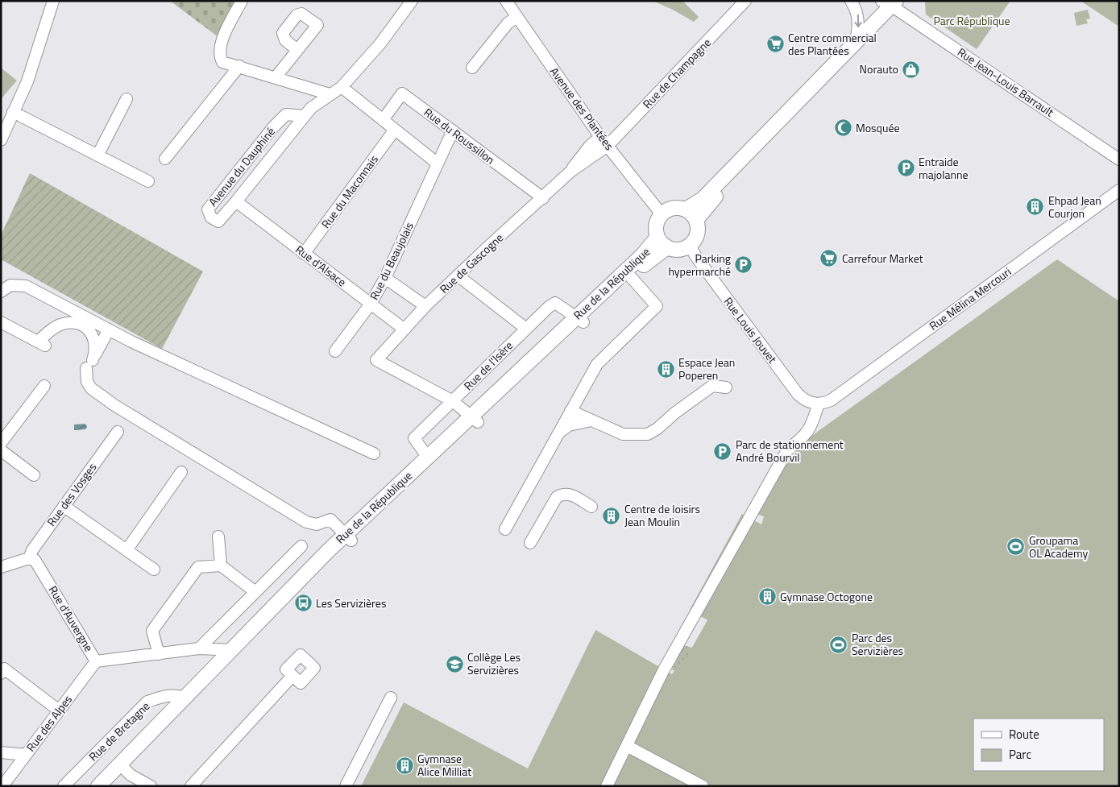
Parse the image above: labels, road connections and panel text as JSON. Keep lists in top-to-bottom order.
{
  "streets": {
    "main road": ["Rue de la République"],
    "street": [
      "Rue de Champagne",
      "Rue Jean-Louis Barrault",
      "Avenue des Plantées",
      "Rue du Roussillon",
      "Avenue du Dauphiné",
      "Rue du Maconnais",
      "Rue du Beaujolais",
      "Rue de Gascogne",
      "Rue d'Alsace",
      "Rue Mélina Mercouri",
      "Rue Louis Jouvet",
      "Rue de l'Isère",
      "Rue des Vosges",
      "Rue d'Auvergne",
      "Rue des Alpes",
      "Rue de Bretagne"
    ]
  },
  "crossings": [
    ["Rue de Champagne", "Avenue des Plantées"],
    ["Rue de Champagne", "Rue de Gascogne"],
    ["Avenue des Plantées", "Rue de Gascogne"],
    ["Avenue des Plantées", "Rue de la République"],
    ["Avenue des Plantées", "Rue Louis Jouvet"],
    ["Rue du Roussillon", "Rue du Beaujolais"],
    ["Rue du Roussillon", "Rue de Gascogne"],
    ["Avenue du Dauphiné", "Rue d'Alsace"],
    ["Rue du Maconnais", "Rue d'Alsace"],
    ["Rue du Beaujolais", "Rue d'Alsace"],
    ["Rue de Gascogne", "Rue d'Alsace"],
    ["Rue de Gascogne", "Rue de l'Isère"],
    ["Rue de la République", "Rue Louis Jouvet"],
    ["Rue de la République", "Rue de l'Isère"],
    ["Rue de la République", "Rue d'Auvergne"],
    ["Rue de la République", "Rue de Bretagne"],
    ["Rue Mélina Mercouri", "Rue Louis Jouvet"],
    ["Rue des Vosges", "Rue d'Auvergne"],
    ["Rue d'Auvergne", "Rue des Alpes"]
  ],
  "parks": ["Parc République"],
  "places": {
    "supermarket": ["Centre commercial des Plantées", "Carrefour Market"],
    "shop": ["Norauto"],
    "mosque": ["Mosquée"],
    "parking": ["Entraide majolanne", "Parking hypermarché", "Parc de stationnement André Bourvil"],
    "building": [
      "Ehpad Jean Courjon",
      "Espace Jean Poperen",
      "Centre de loisirs Jean Moulin",
      "Gymnase Octogone",
      "Gymnase Alice Milliat"
    ],
    "sports": ["Groupama OL Academy", "Parc des Servizières"],
    "bus stop": ["Les Servizières"],
    "school or university": ["Collège Les Servizières"]
  },
  "legend": ["Route", "Parc"]
}
